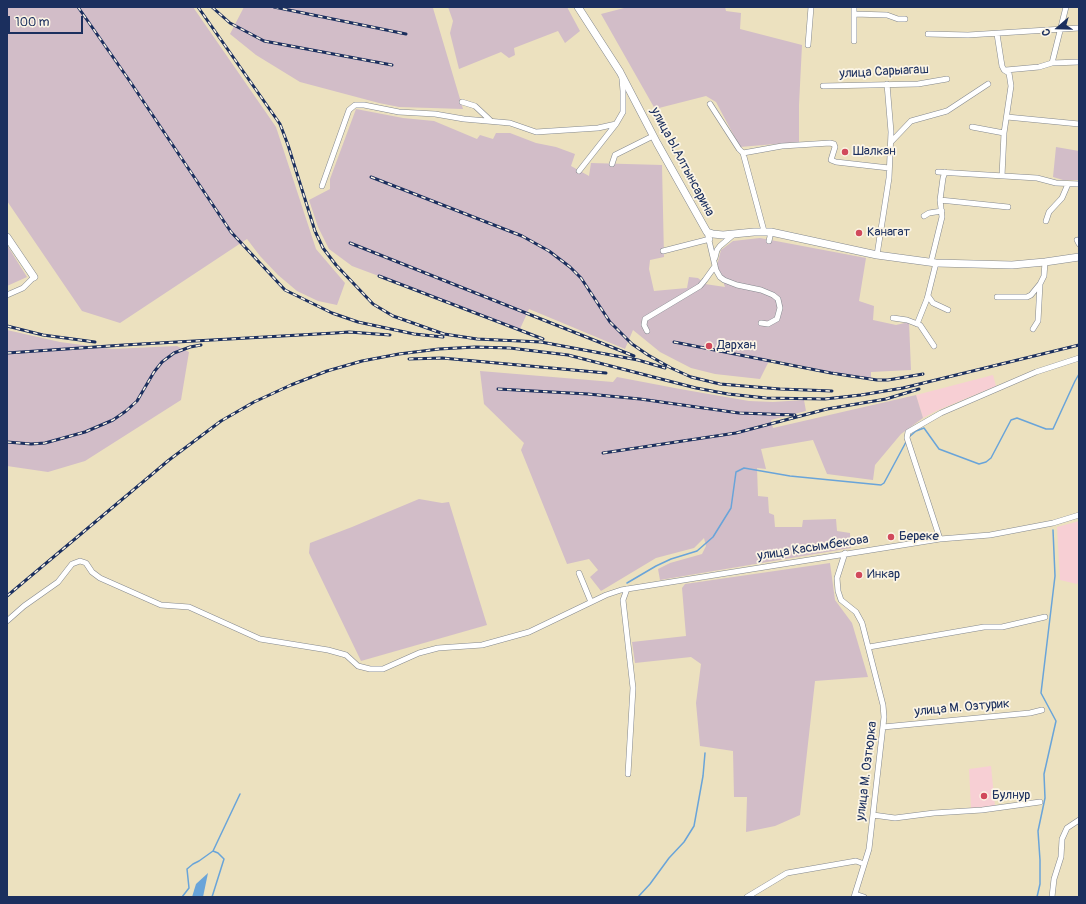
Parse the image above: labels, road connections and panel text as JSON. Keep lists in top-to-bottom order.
{
  "streets": {
    "street": [
      "улица Сарыагаш",
      "улица Ы.Алтынсарина",
      "улица Касымбекова",
      "улица М. Озтурик",
      "улица М. Озтюрка"
    ]
  },
  "crossings": [
    ["улица Касымбекова", "улица М. Озтюрка"],
    ["улица М. Озтурик", "улица М. Озтюрка"]
  ],
  "places": [
    "Шалкан",
    "Канагат",
    "Дархан",
    "Береке",
    "Инкар",
    "Булнур"
  ],
  "scale_bar": "100 m",
  "north": "left"
}
